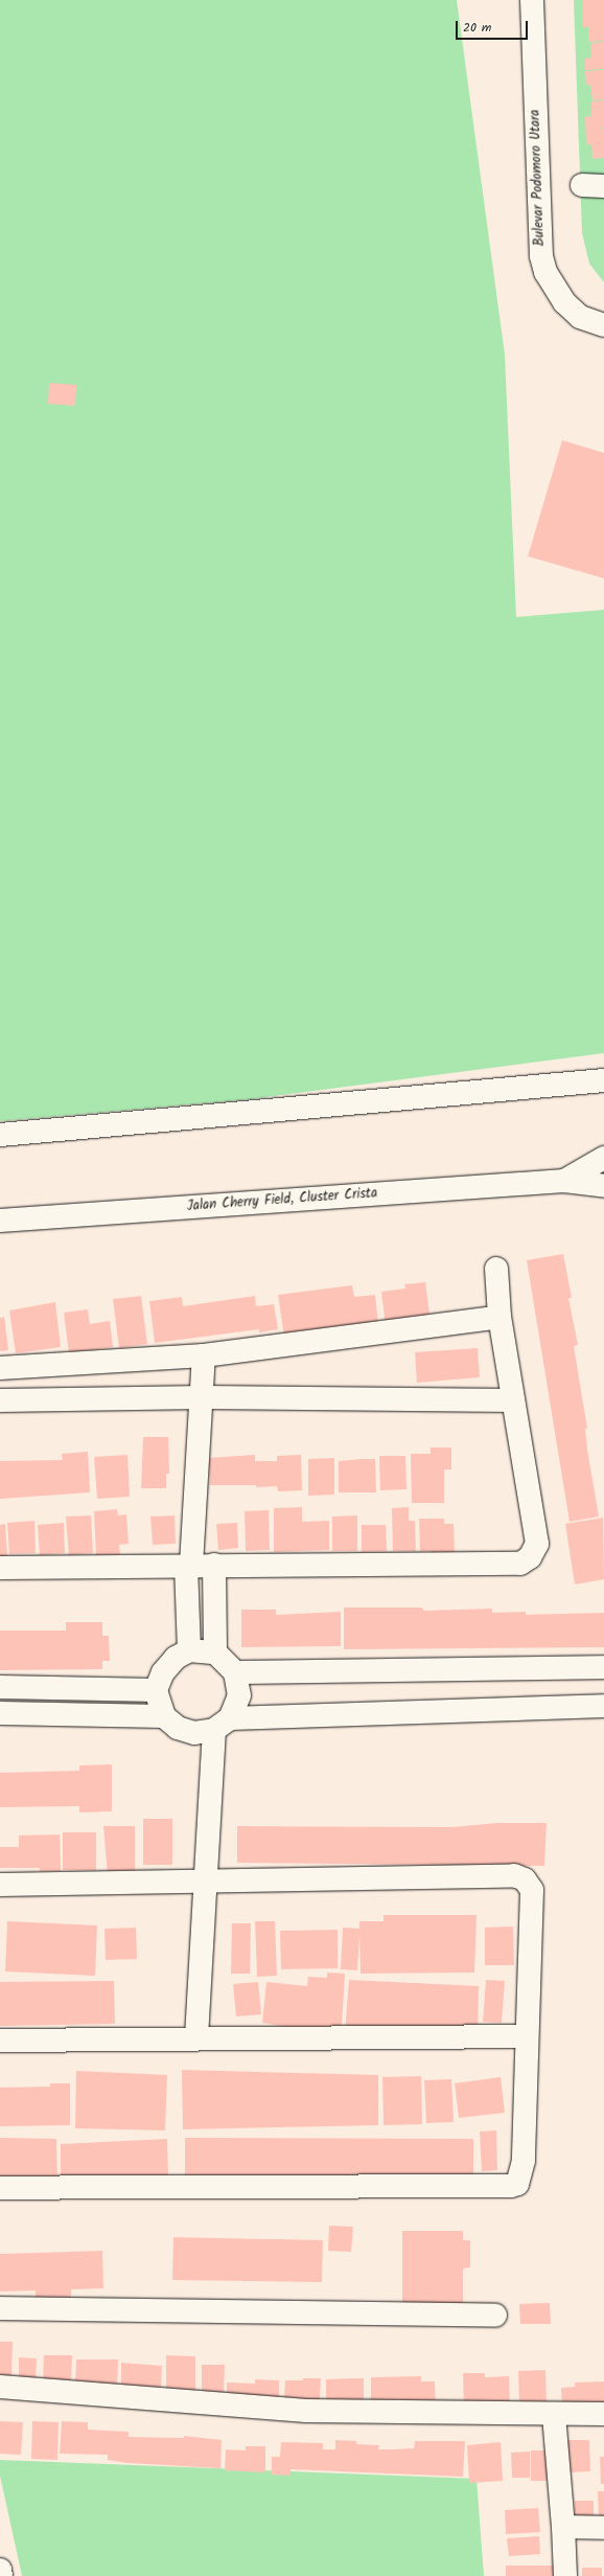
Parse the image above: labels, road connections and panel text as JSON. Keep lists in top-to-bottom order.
{
  "streets": {
    "street": ["Bulevar Podomoro Utara", "Jalan Cherry Field, Cluster Crista"]
  },
  "scale_bar": "20 m"
}
